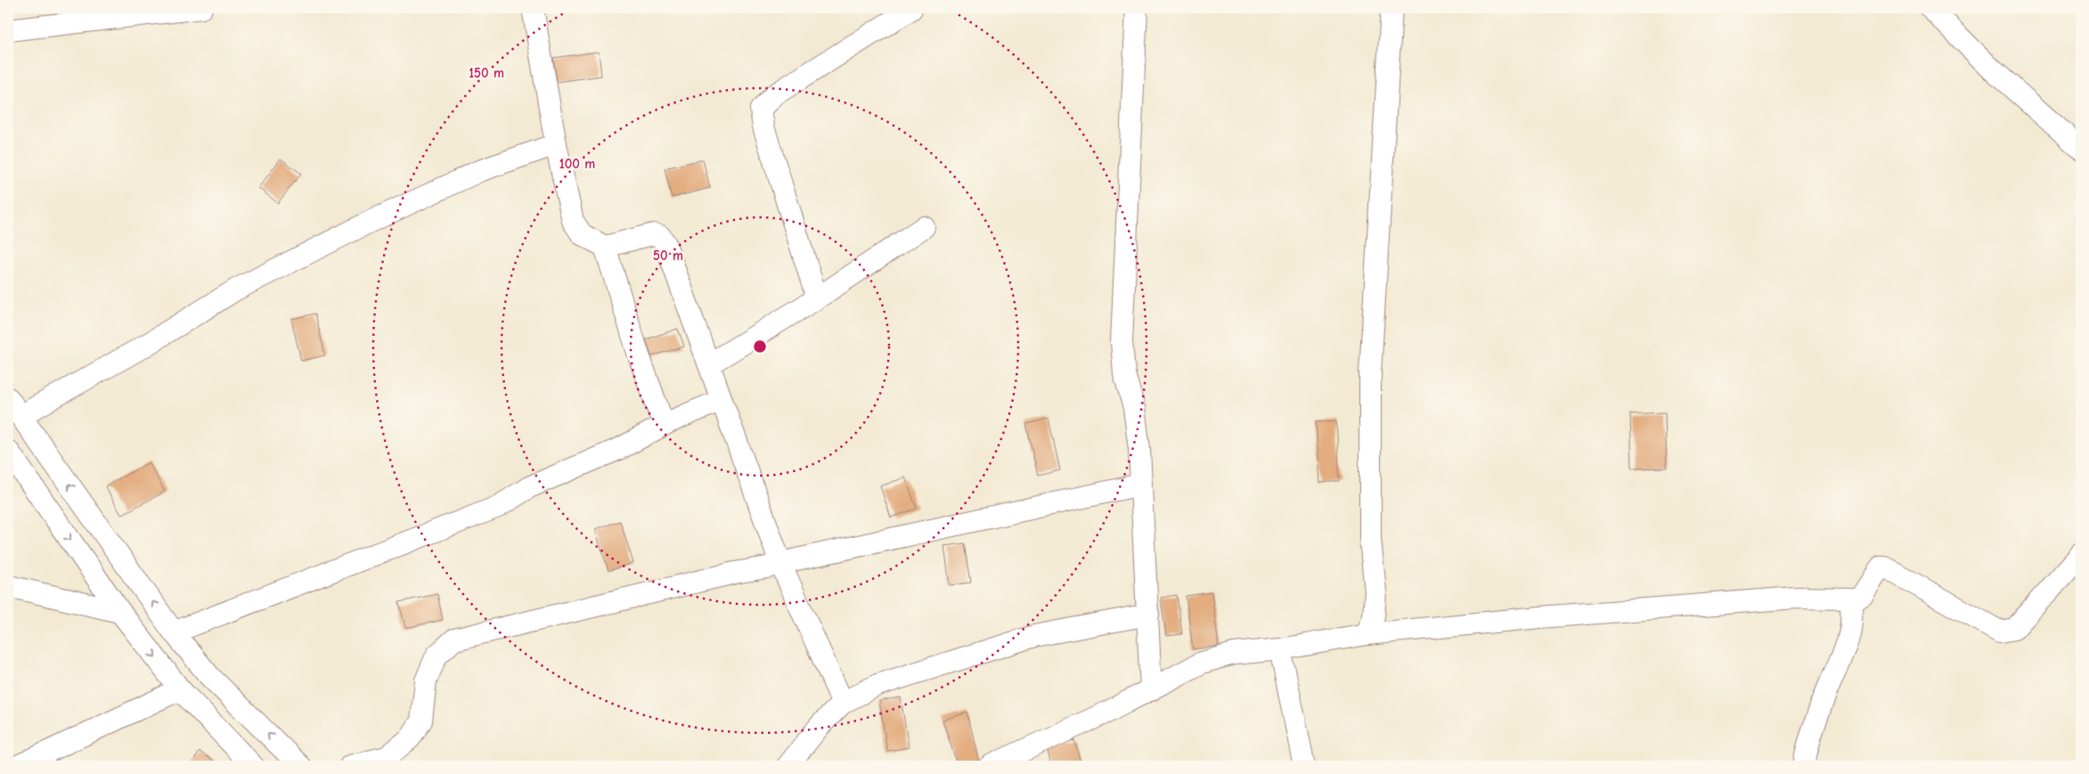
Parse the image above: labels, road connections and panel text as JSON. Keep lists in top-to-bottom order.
{
  "rings": ["150 m", "100 m", "50 m"]
}
